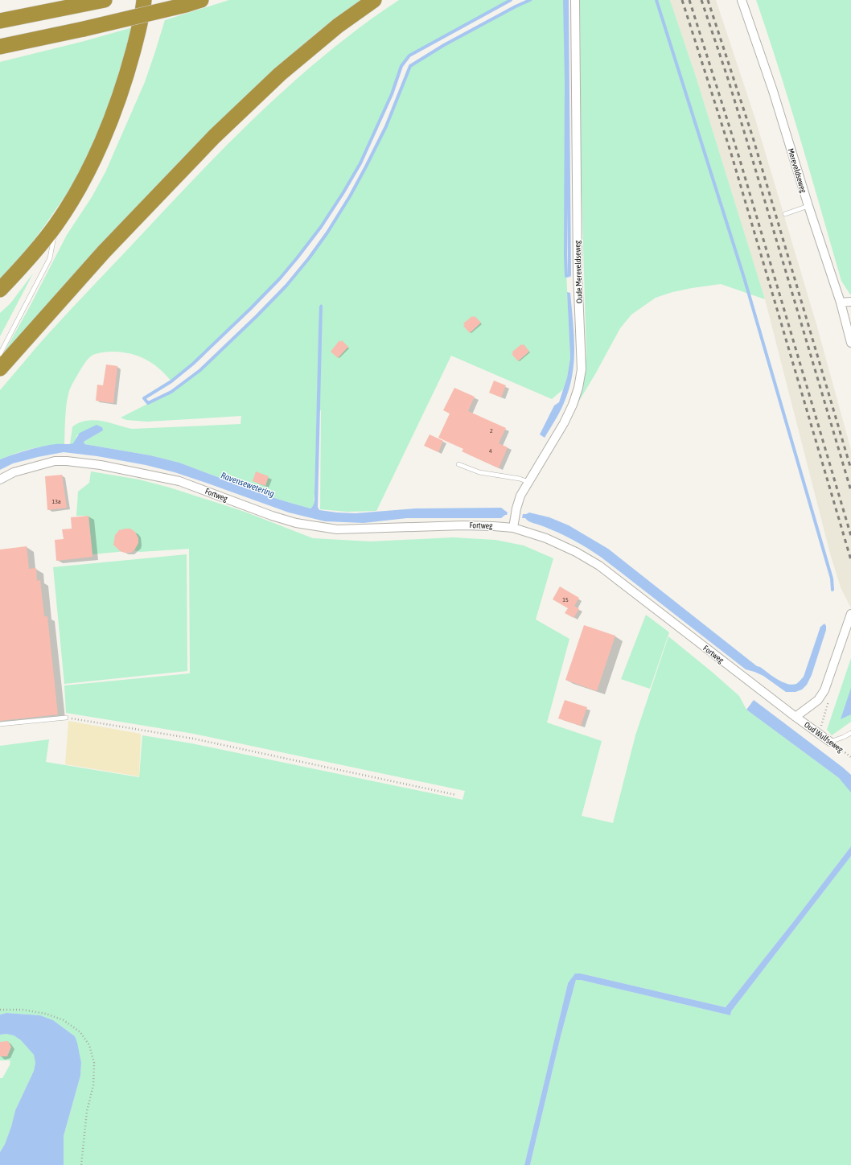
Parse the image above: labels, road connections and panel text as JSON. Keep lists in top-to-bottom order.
{
  "streets": {
    "street": [
      "Mereveldseweg",
      "Oude Mereveldseweg",
      "Fortweg",
      "Oud Wulfseweg"
    ]
  },
  "crossings": [
    ["Oude Mereveldseweg", "Fortweg"],
    ["Fortweg", "Oud Wulfseweg"]
  ],
  "water": ["Ravensewetering"],
  "house_numbers": [
    "2",
    "4",
    "13a",
    "15"
  ]
}
